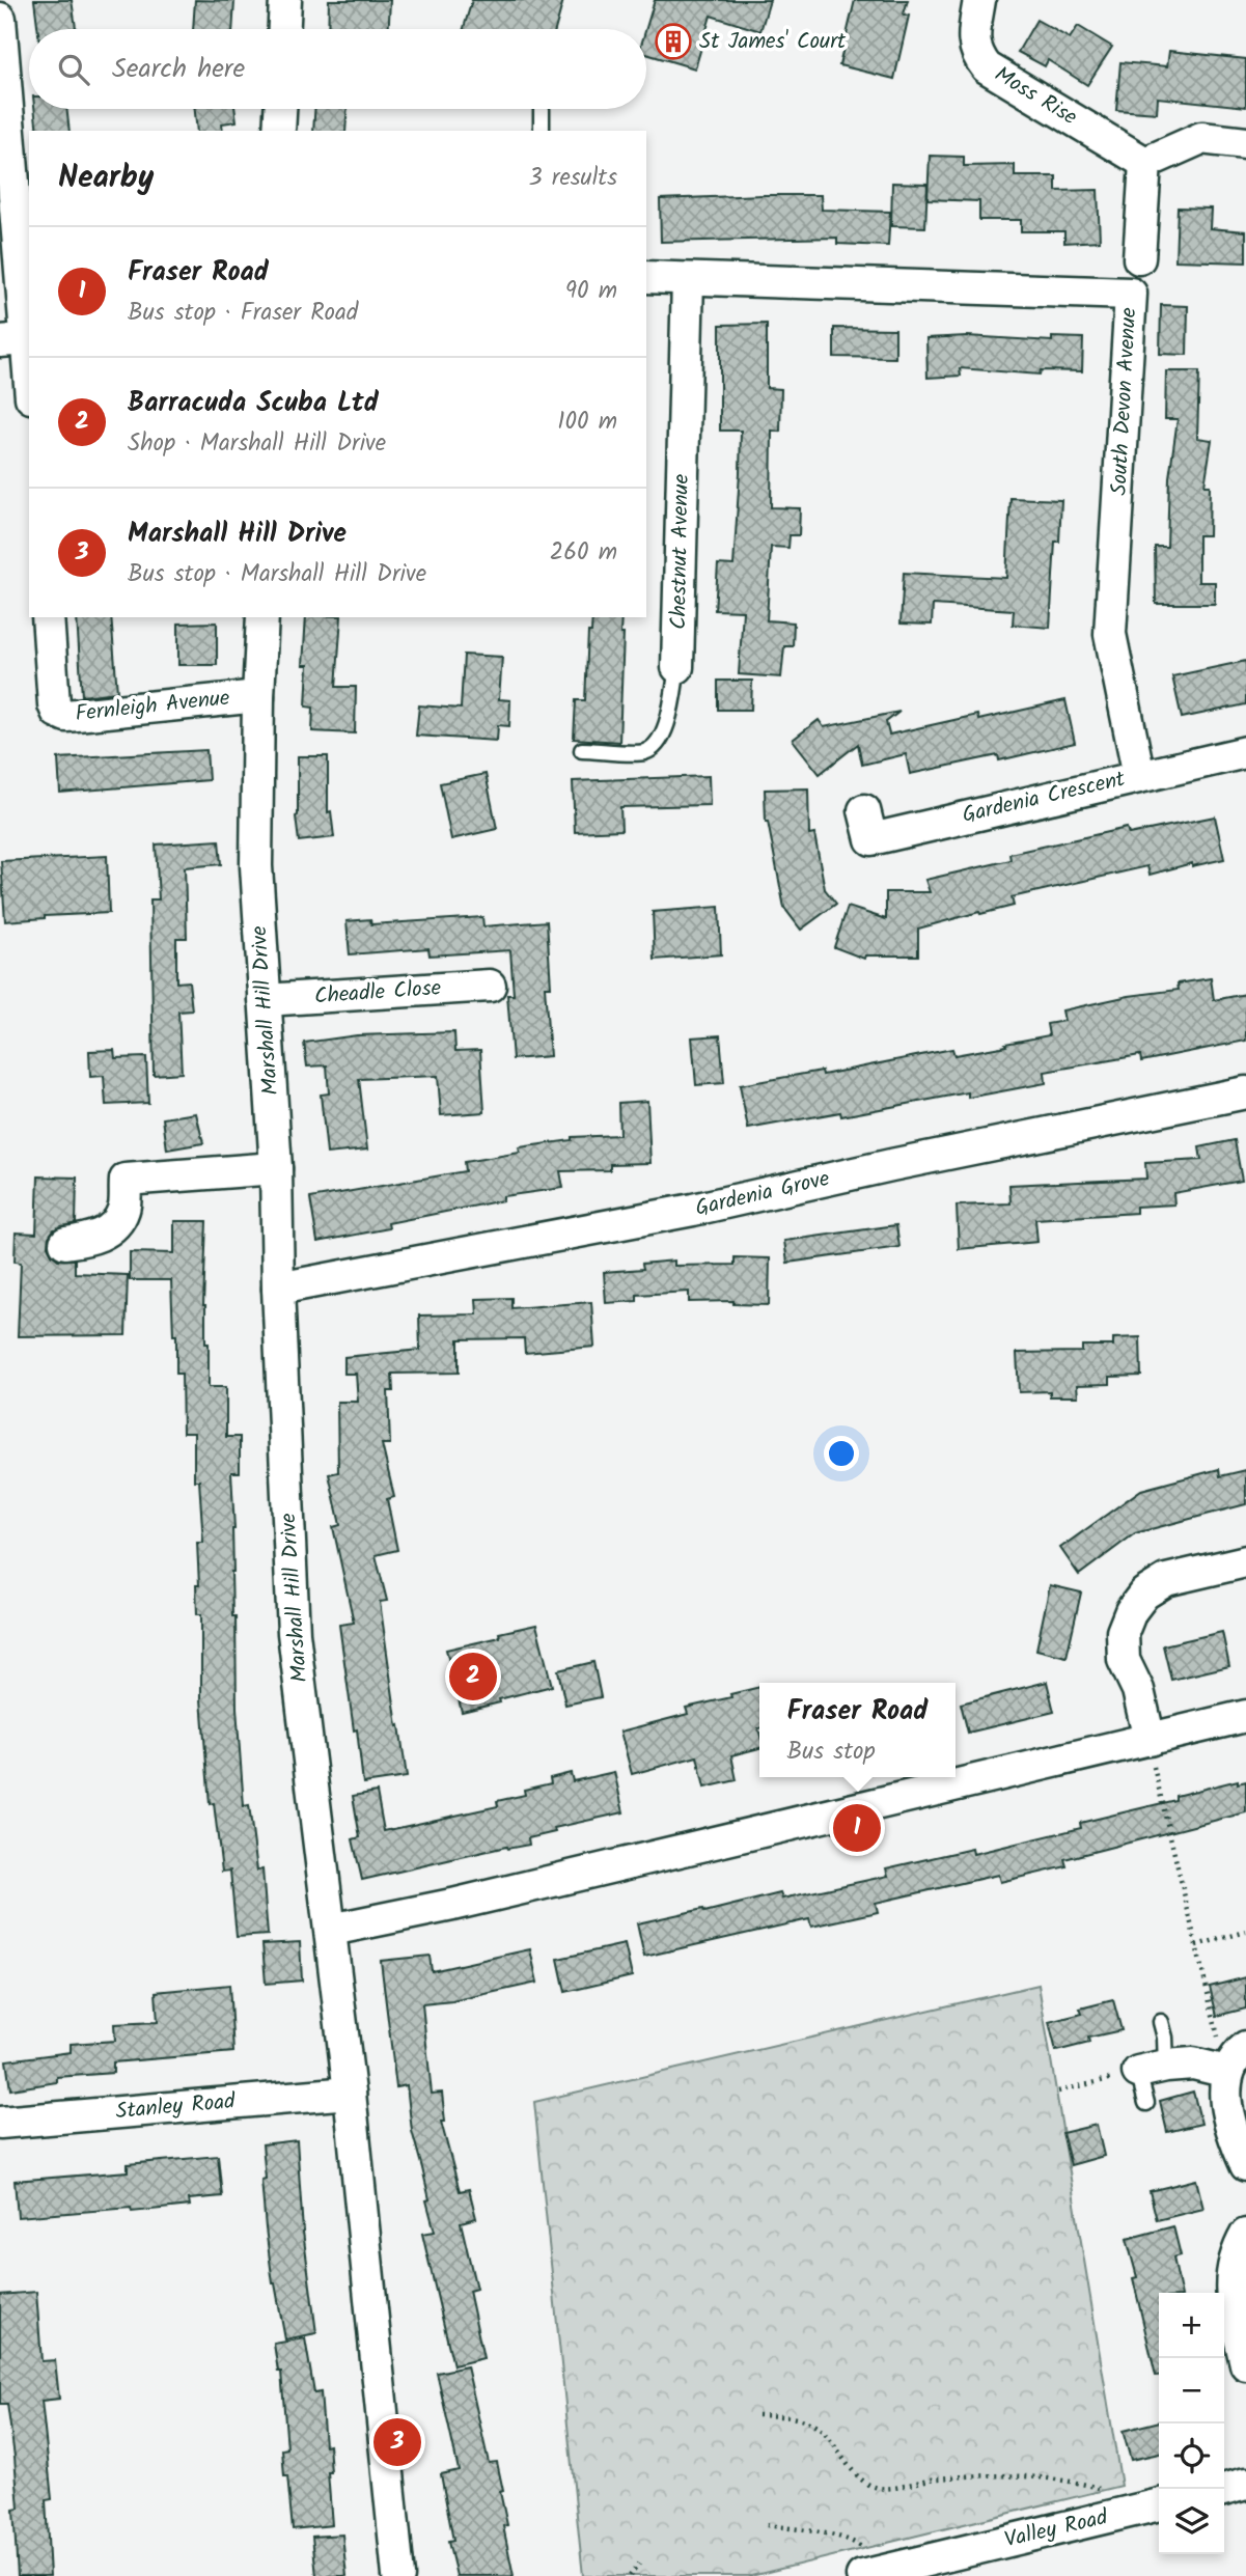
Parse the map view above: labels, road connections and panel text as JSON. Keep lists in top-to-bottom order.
{
  "streets": {
    "street": [
      "Moss Rise",
      "South Devon Avenue",
      "Chestnut Avenue",
      "Fernleigh Avenue",
      "Gardenia Crescent",
      "Cheadle Close",
      "Marshall Hill Drive",
      "Gardenia Grove",
      "Stanley Road",
      "Valley Road"
    ]
  },
  "crossings": [
    ["South Devon Avenue", "Chestnut Avenue"],
    ["South Devon Avenue", "Gardenia Crescent"],
    ["Fernleigh Avenue", "Marshall Hill Drive"],
    ["Cheadle Close", "Marshall Hill Drive"],
    ["Marshall Hill Drive", "Gardenia Grove"],
    ["Marshall Hill Drive", "Stanley Road"]
  ],
  "places": {
    "building": ["St James' Court"]
  },
  "page": {
    "search": "Search here",
    "heading": ["Nearby", "3 results"],
    "list": [
      {
        "mark": "1",
        "name": "Fraser Road",
        "note": "Bus stop · Fraser Road",
        "value": "90 m"
      },
      {
        "mark": "2",
        "name": "Barracuda Scuba Ltd",
        "note": "Shop · Marshall Hill Drive",
        "value": "100 m"
      },
      {
        "mark": "3",
        "name": "Marshall Hill Drive",
        "note": "Bus stop · Marshall Hill Drive",
        "value": "260 m"
      }
    ],
    "pins": ["2", "1", "3"],
    "popup": ["Fraser Road", "Bus stop"],
    "map_buttons": ["+", "−"]
  }
}
